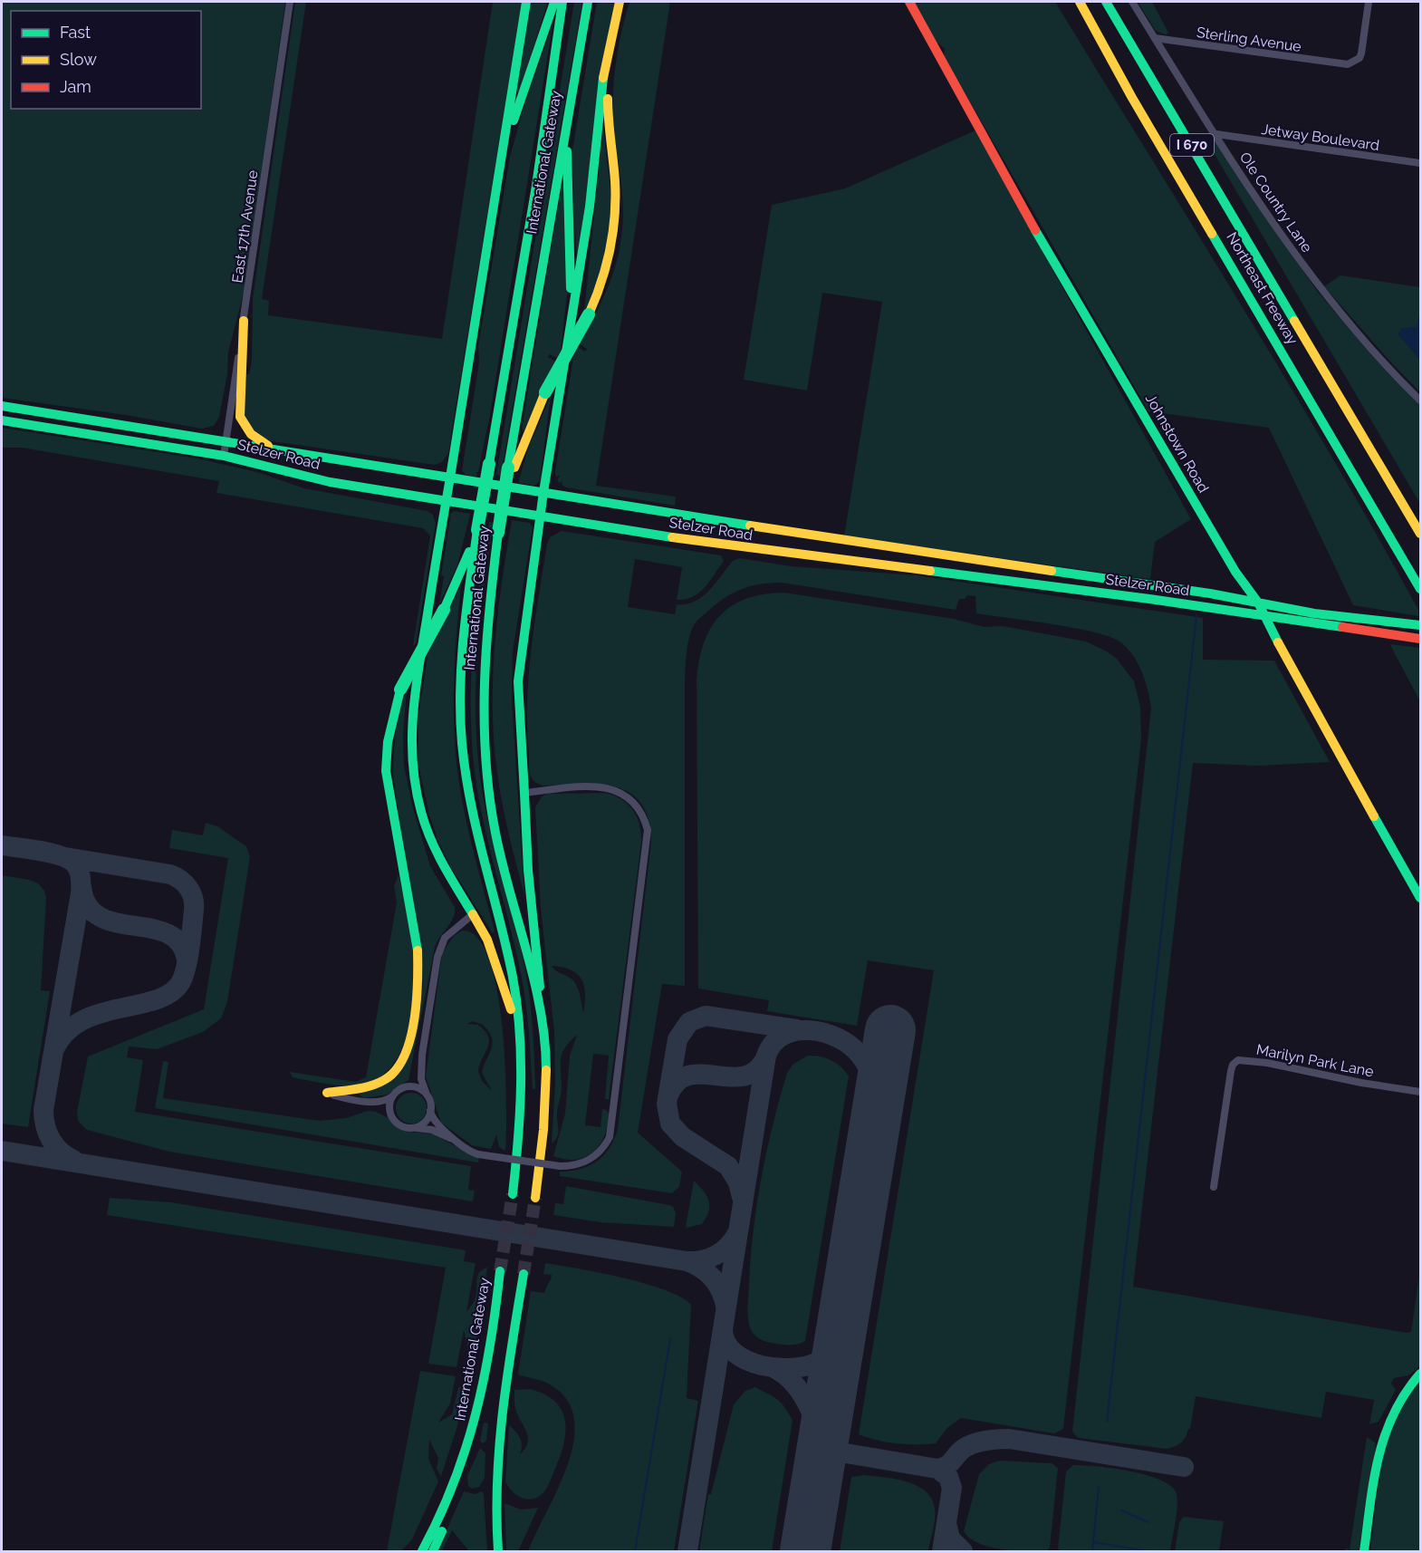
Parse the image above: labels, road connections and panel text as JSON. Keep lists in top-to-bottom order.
{
  "streets": {
    "main road": [
      "I 670",
      "International Gateway",
      "Northeast Freeway",
      "Johnstown Road",
      "Stelzer Road"
    ],
    "street": [
      "Sterling Avenue",
      "Jetway Boulevard",
      "Ole Country Lane",
      "East 17th Avenue",
      "Marilyn Park Lane"
    ]
  },
  "crossings": [
    ["Sterling Avenue", "Ole Country Lane"],
    ["Jetway Boulevard", "Ole Country Lane"],
    ["East 17th Avenue", "Stelzer Road"],
    ["Johnstown Road", "Stelzer Road"]
  ],
  "legend": ["Fast", "Slow", "Jam"]
}
